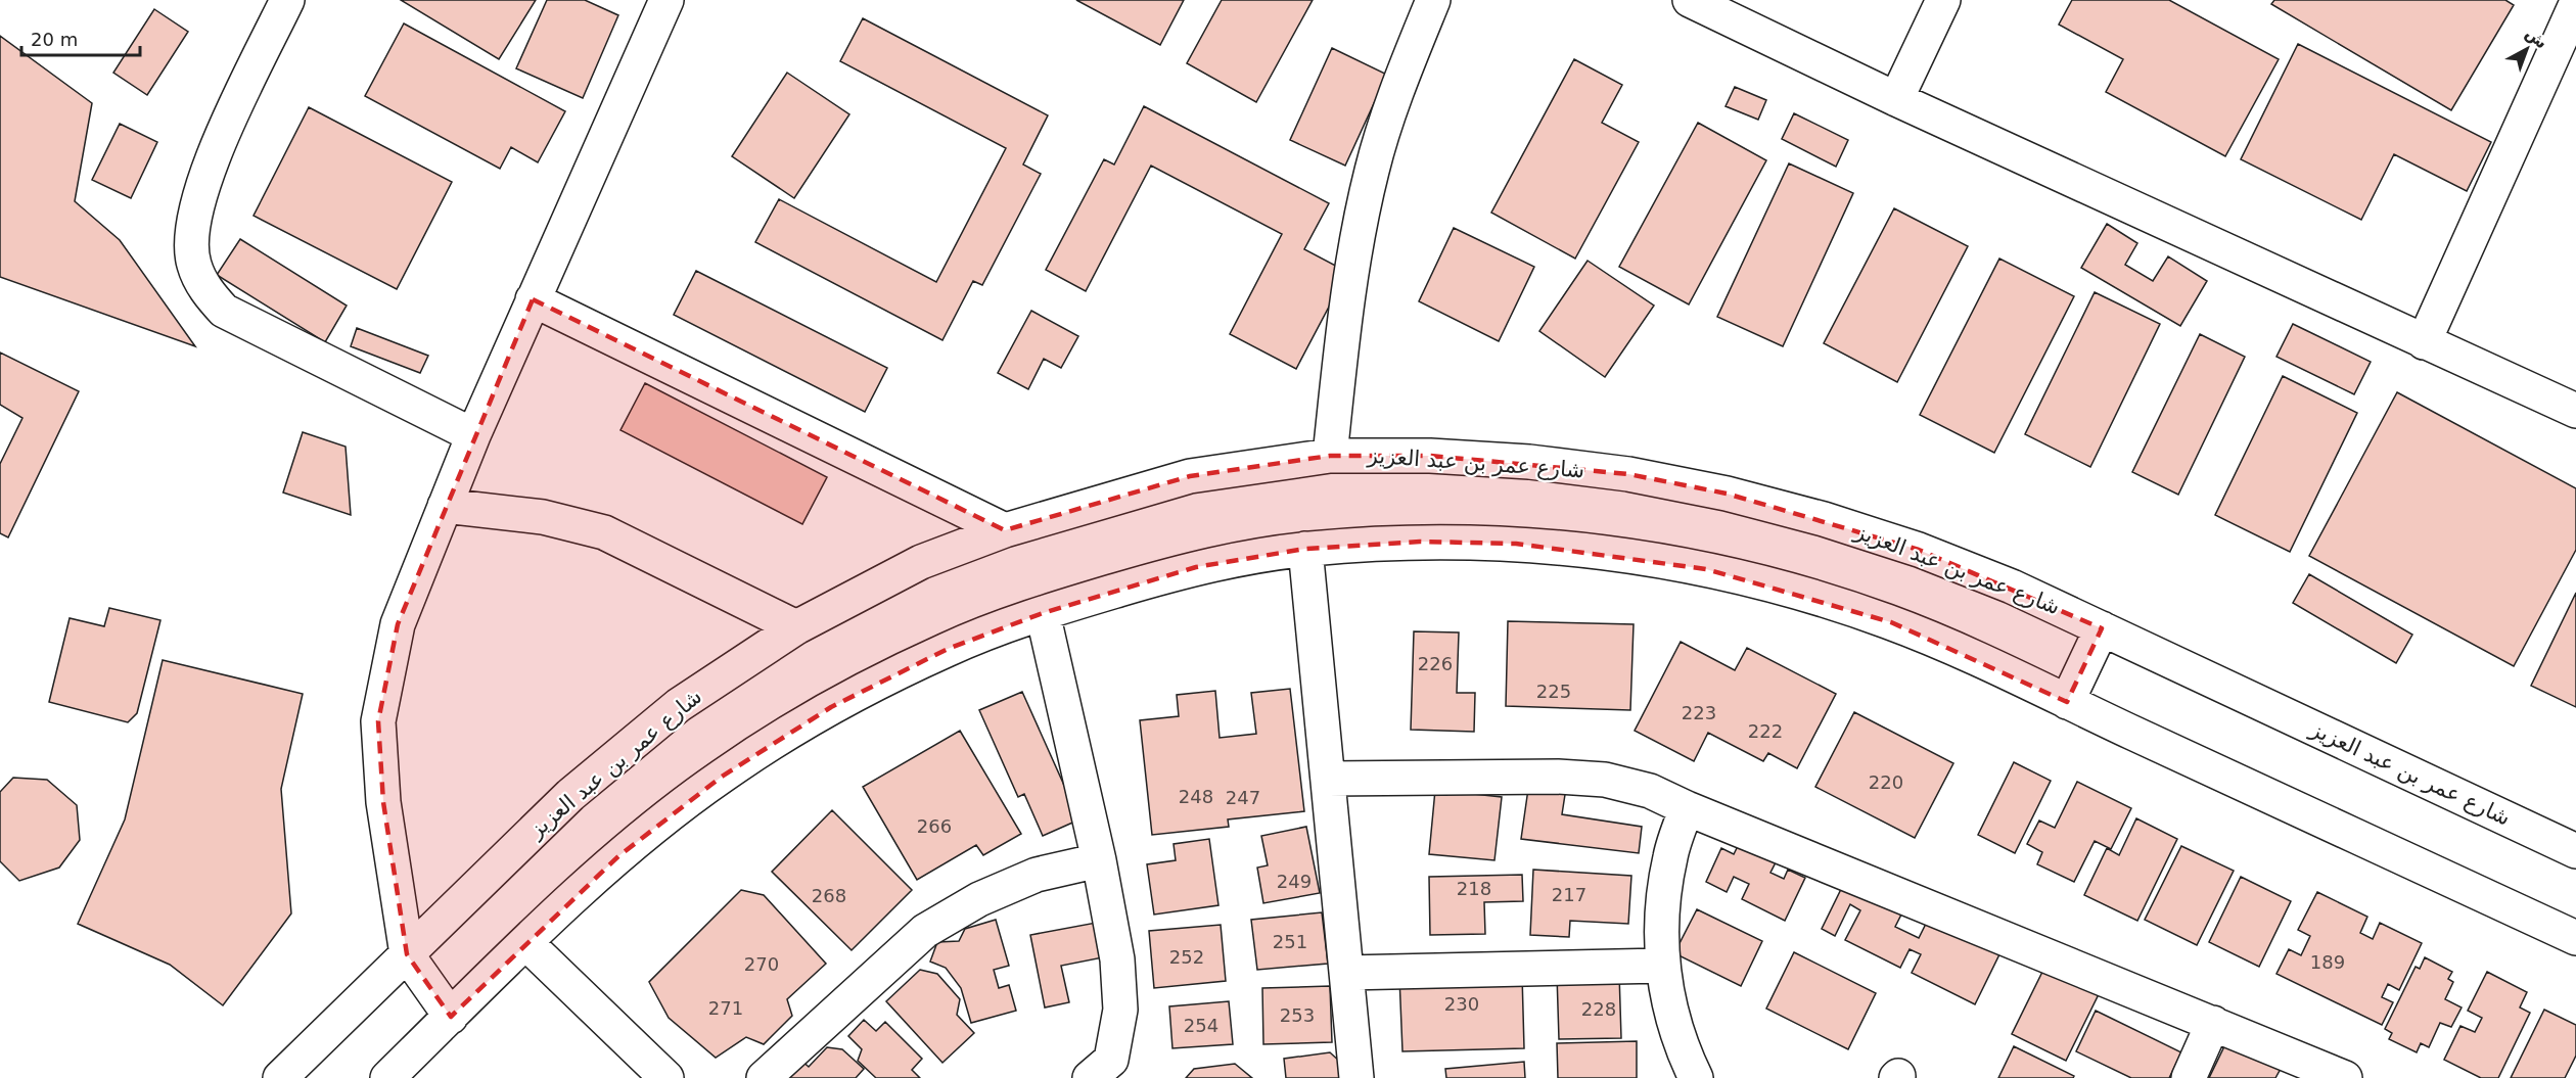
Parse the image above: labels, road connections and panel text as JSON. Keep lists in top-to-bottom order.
{
  "streets": {
    "street": ["شارع عمر بن عبد العزيز"]
  },
  "house_numbers": [
    "226",
    "225",
    "223",
    "222",
    "220",
    "248",
    "247",
    "266",
    "249",
    "218",
    "217",
    "268",
    "251",
    "252",
    "189",
    "270",
    "230",
    "271",
    "228",
    "253",
    "254"
  ],
  "scale_bar": "20 m",
  "north": "top right"
}
